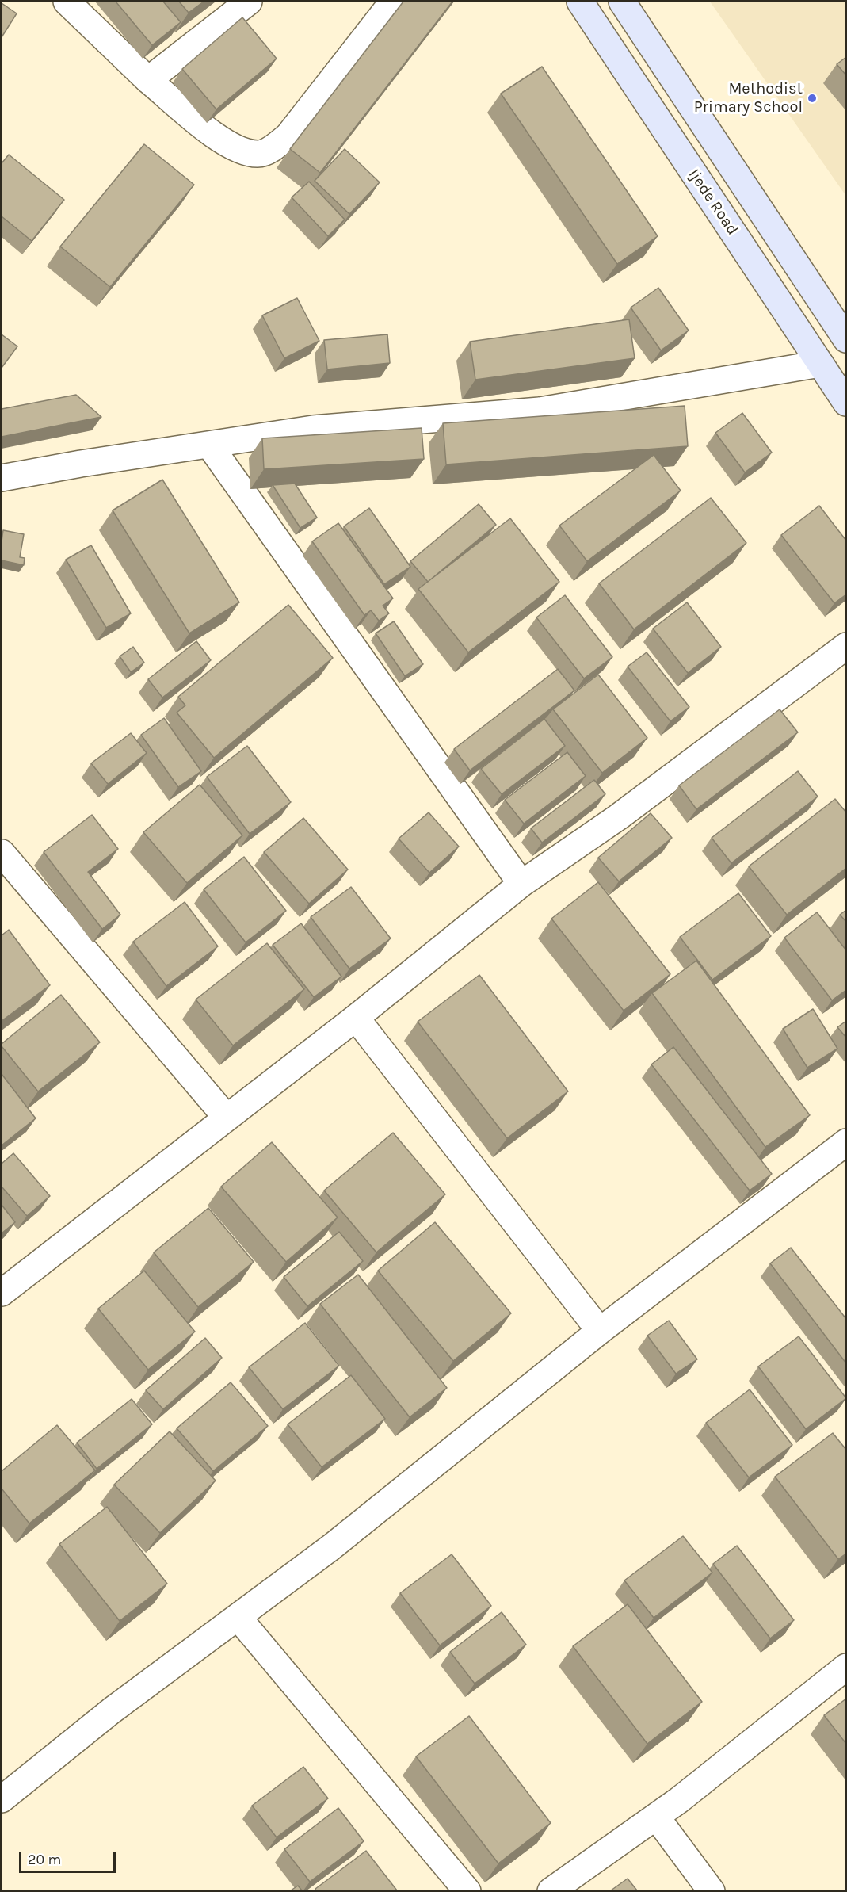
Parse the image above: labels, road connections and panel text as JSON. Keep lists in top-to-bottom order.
{
  "streets": {
    "main road": ["Ijede Road"]
  },
  "places": ["Methodist Primary School"],
  "scale_bar": "20 m"
}
